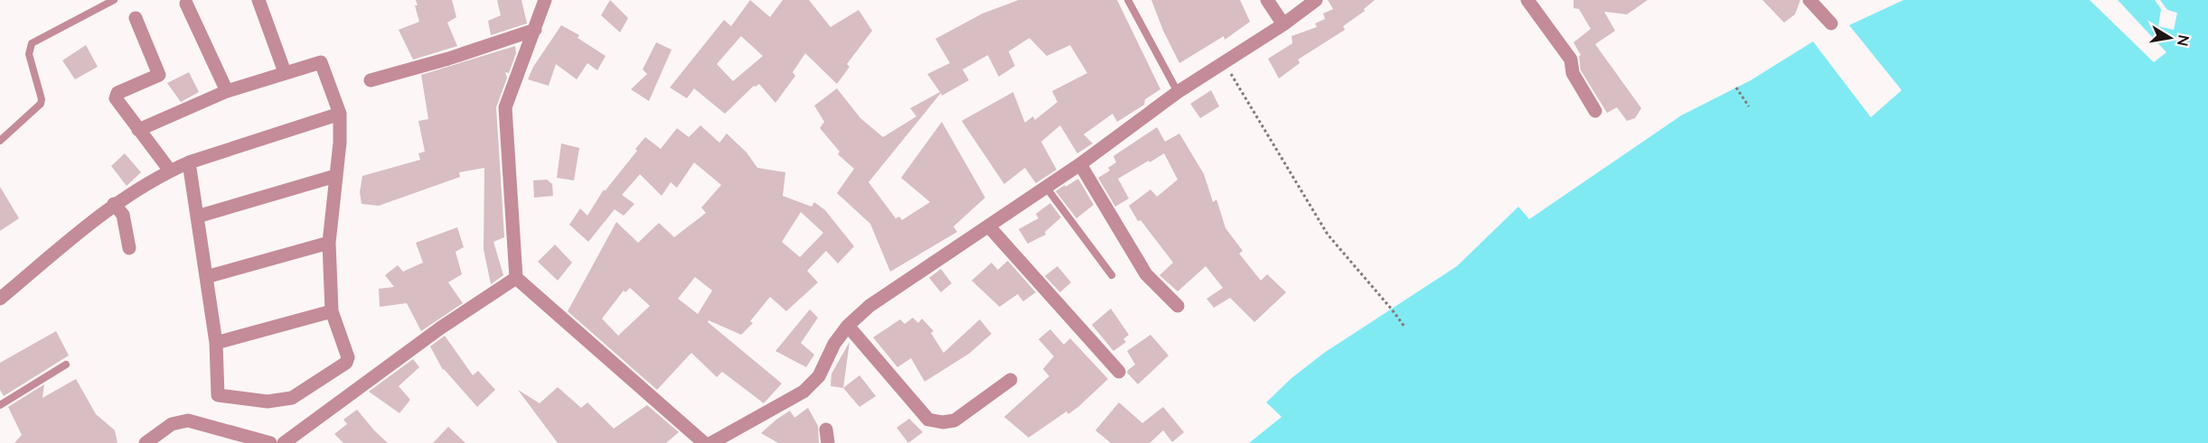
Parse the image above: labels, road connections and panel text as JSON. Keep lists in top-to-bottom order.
{
  "north": "right"
}
